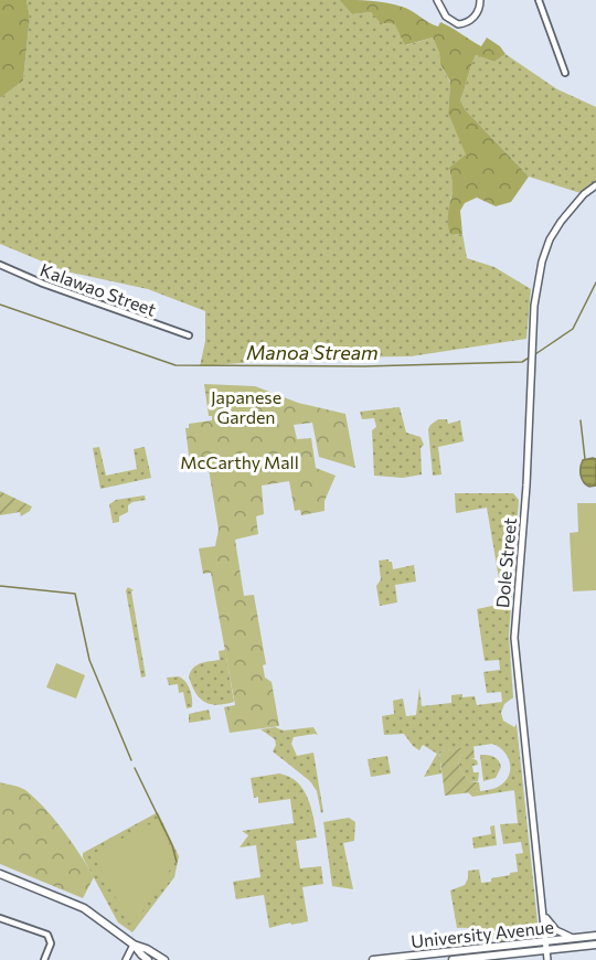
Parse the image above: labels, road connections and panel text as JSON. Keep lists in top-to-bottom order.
{
  "streets": {
    "main road": ["University Avenue"],
    "street": ["Kalawao Street", "Dole Street"]
  },
  "crossings": [
    ["Dole Street", "University Avenue"]
  ],
  "water": ["Manoa Stream"],
  "parks": ["Japanese Garden", "McCarthy Mall"]
}
